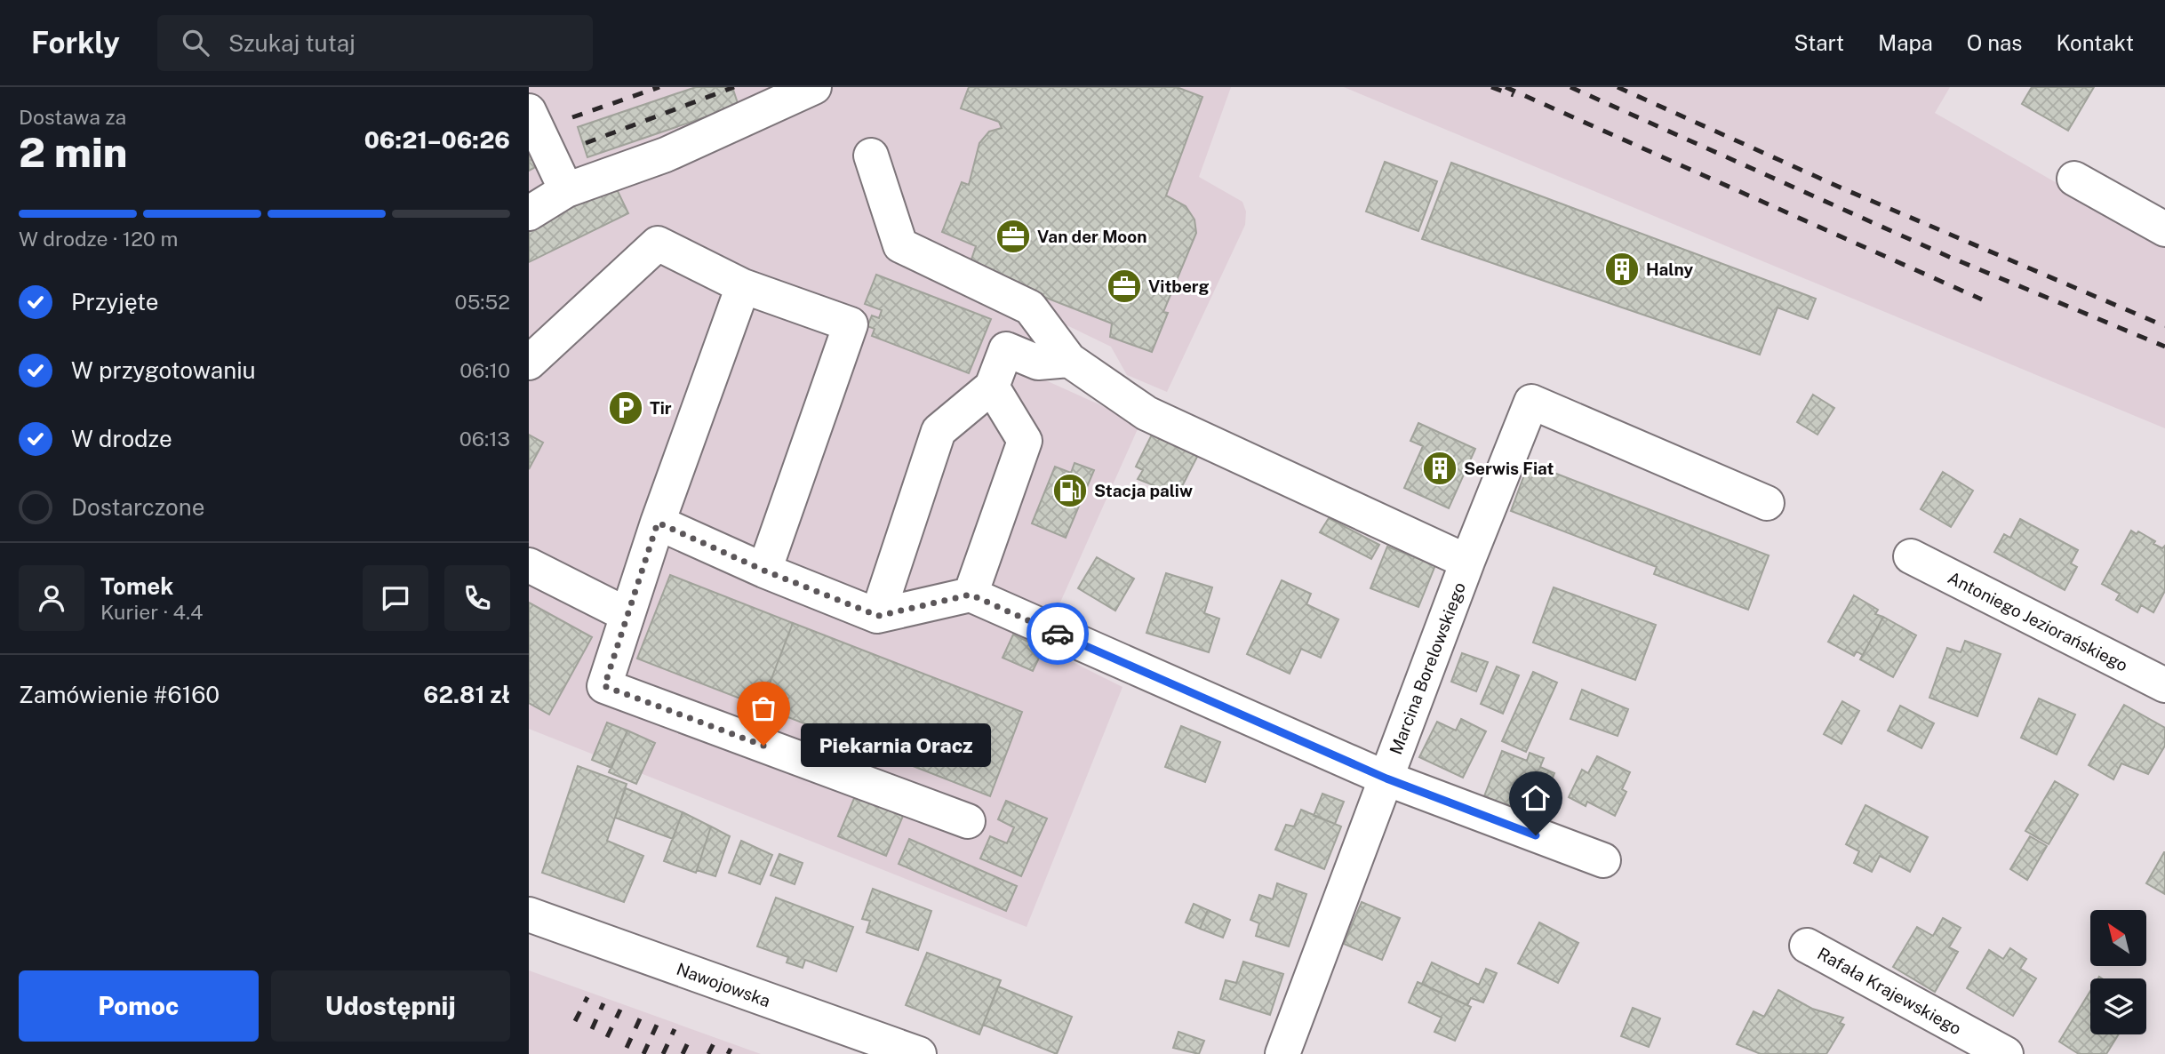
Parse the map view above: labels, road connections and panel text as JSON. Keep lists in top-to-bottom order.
{
  "streets": {
    "street": [
      "Antoniego Jeziorańskiego",
      "Marcina Borelowskiego",
      "Nawojowska",
      "Rafała Krajewskiego"
    ]
  },
  "places": {
    "office": ["Van der Moon", "Vitberg"],
    "building": ["Halny", "Serwis Fiat"],
    "parking": ["Tir"],
    "fuel station": ["Stacja paliw"],
    "other": ["Piekarnia Oracz"]
  },
  "north": "top left",
  "page": {
    "header": "Forkly",
    "search": "Szukaj tutaj",
    "nav": [
      "Start",
      "Mapa",
      "O nas",
      "Kontakt"
    ],
    "heading": ["2 min", "Dostawa za", "06:21–06:26"],
    "panel": [
      "Tomek",
      "Kurier · 4.4",
      "Zamówienie #6160",
      "62.81 zł"
    ],
    "bar": "W drodze · 120 m",
    "list": [
      ["Przyjęte", "05:52"],
      ["W przygotowaniu", "06:10"],
      ["W drodze", "06:13"],
      "Dostarczone"
    ],
    "bubble": "Piekarnia Oracz",
    "buttons": ["Pomoc", "Udostępnij"]
  }
}
